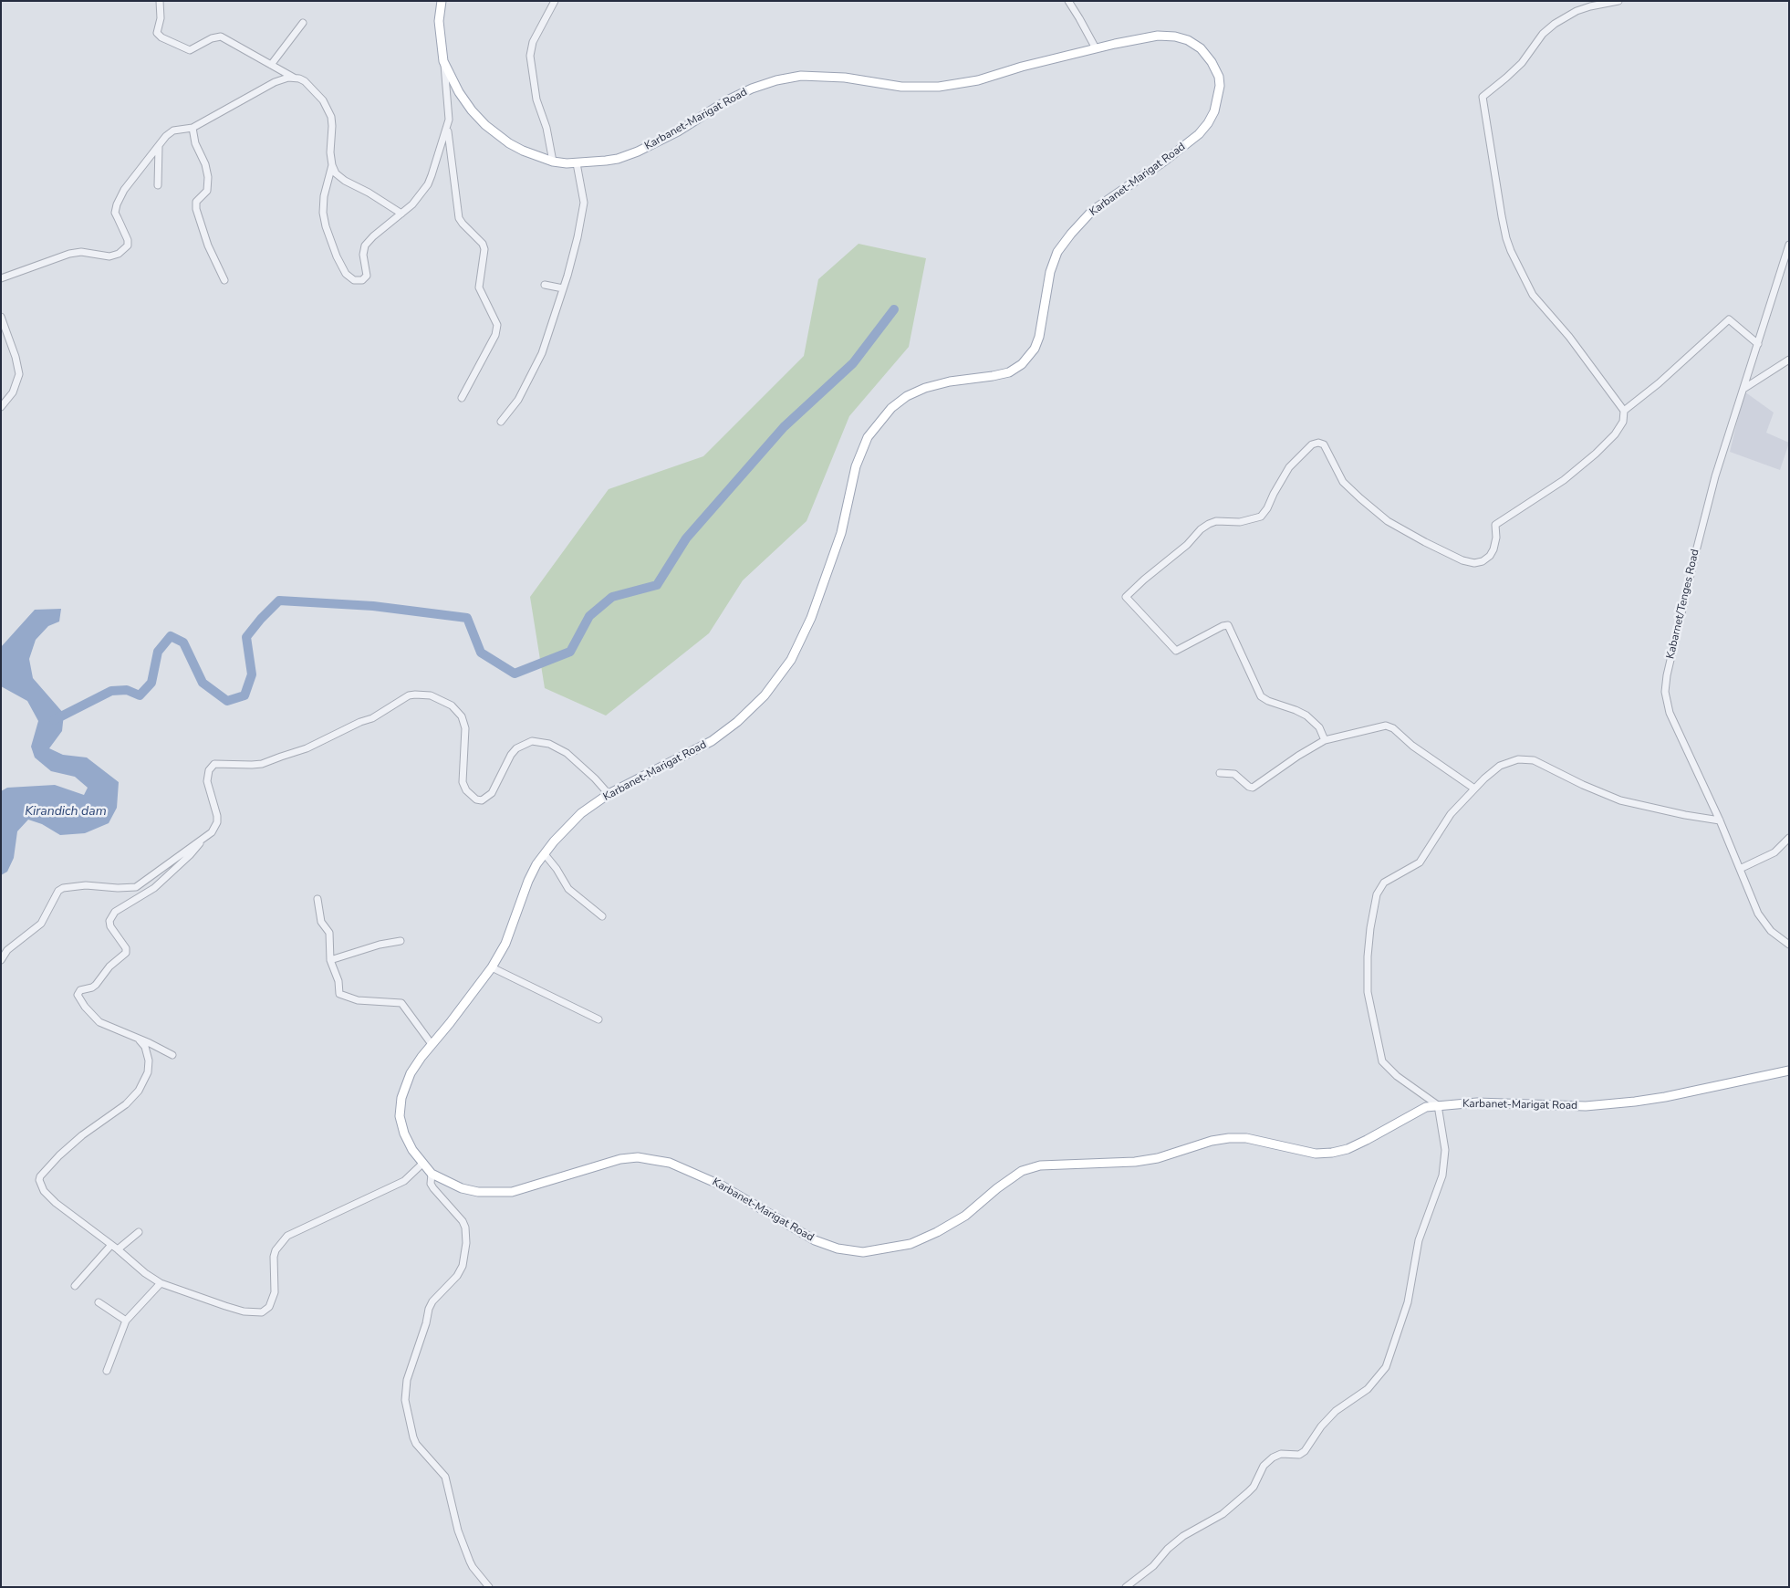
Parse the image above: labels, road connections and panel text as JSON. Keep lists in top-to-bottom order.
{
  "streets": {
    "main road": ["Karbanet-Marigat Road"],
    "street": ["Kabarnet/Tenges Road"]
  },
  "water": ["Kirandich dam"]
}
